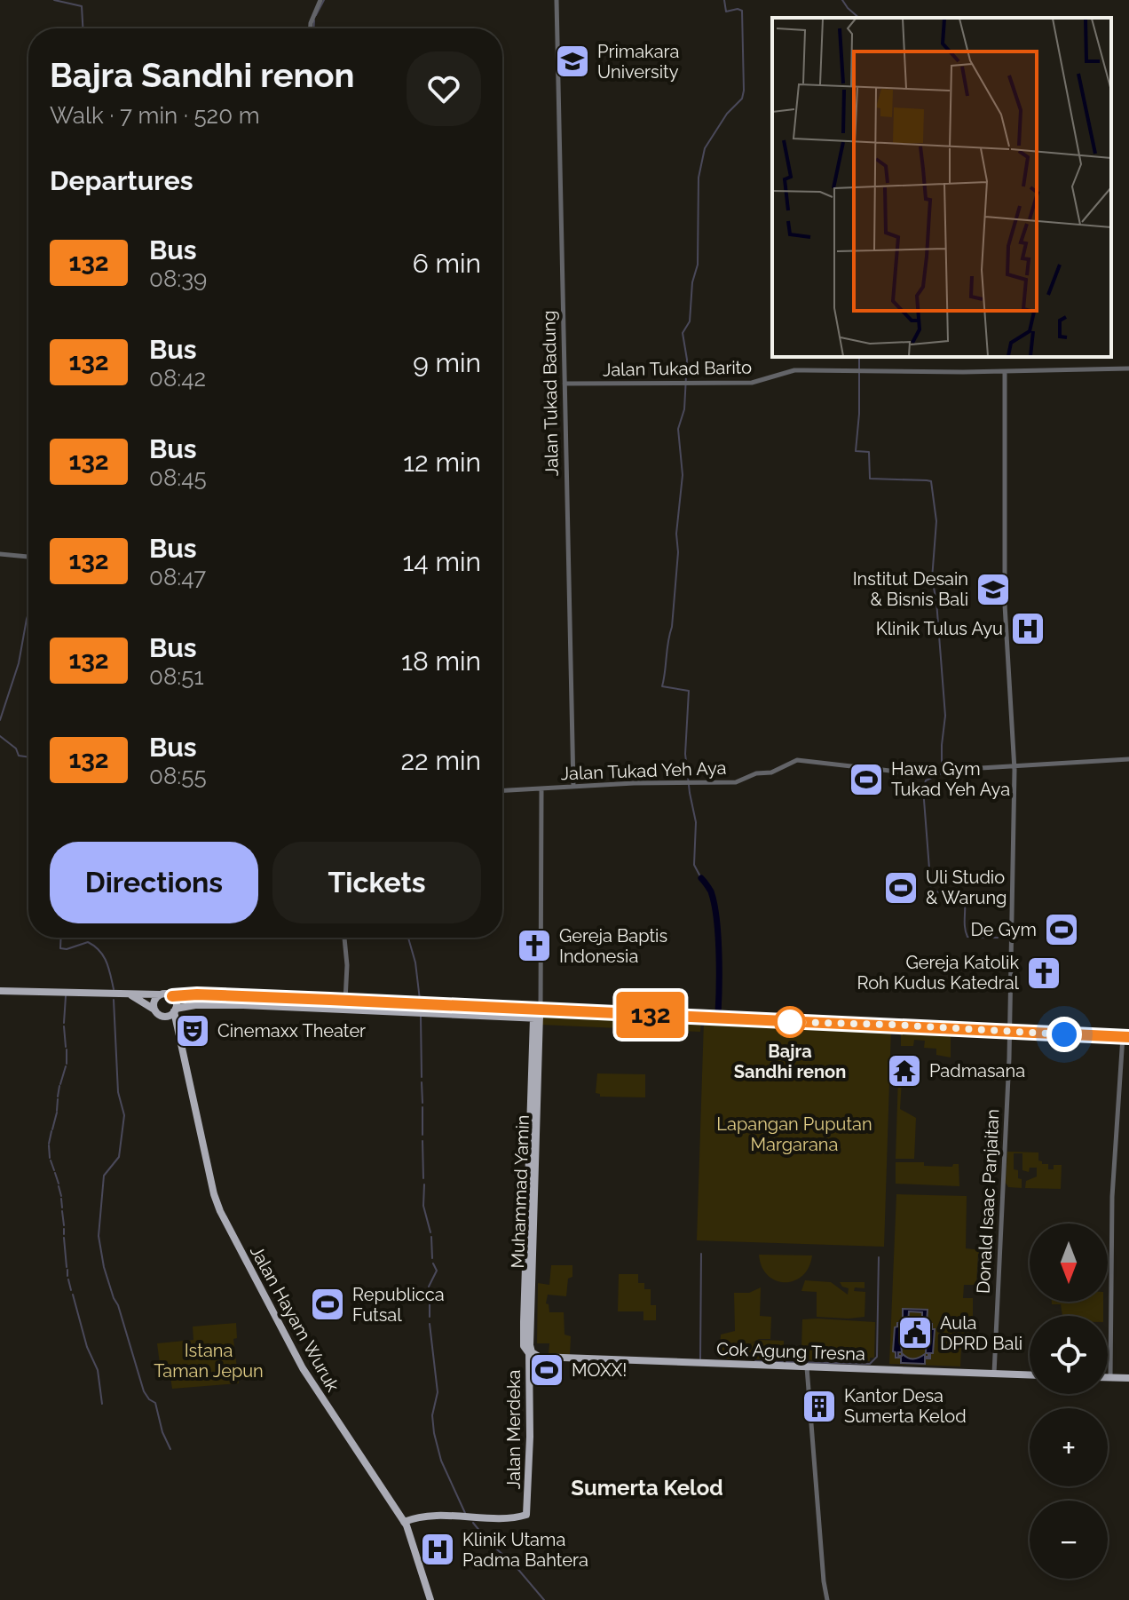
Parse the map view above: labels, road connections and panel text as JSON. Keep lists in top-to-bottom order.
{
  "streets": {
    "main road": [
      "Muhammad Yamin",
      "Jalan Hayam Wuruk",
      "Cok Agung Tresna",
      "Jalan Merdeka"
    ],
    "street": [
      "Jalan Tukad Barito",
      "Jalan Tukad Badung",
      "Jalan Tukad Yeh Aya",
      "Donald Isaac Panjaitan"
    ]
  },
  "crossings": [
    ["Jalan Tukad Barito", "Jalan Tukad Badung"],
    ["Jalan Tukad Barito", "Donald Isaac Panjaitan"],
    ["Jalan Tukad Badung", "Jalan Tukad Yeh Aya"],
    ["Jalan Tukad Yeh Aya", "Donald Isaac Panjaitan"],
    ["Muhammad Yamin", "Jalan Merdeka"],
    ["Donald Isaac Panjaitan", "Cok Agung Tresna"],
    ["Jalan Hayam Wuruk", "Jalan Merdeka"]
  ],
  "districts": ["Sumerta Kelod"],
  "parks": ["Lapangan Puputan Margarana", "Istana Taman Jepun"],
  "places": {
    "school or university": ["Primakara University", "Institut Desain & Bisnis Bali"],
    "hospital": ["Klinik Tulus Ayu", "Klinik Utama Padma Bahtera"],
    "sports": [
      "Hawa Gym Tukad Yeh Aya",
      "Uli Studio & Warung",
      "De Gym",
      "Republicca Futsal",
      "MOXX!"
    ],
    "church": ["Gereja Baptis Indonesia", "Gereja Katolik Roh Kudus Katedral"],
    "other": ["Bajra Sandhi renon"],
    "theatre": ["Cinemaxx Theater"],
    "temple": ["Padmasana"],
    "public building": ["Aula DPRD Bali"],
    "building": ["Kantor Desa Sumerta Kelod"]
  },
  "lines": ["bus line 132"],
  "north": "bottom",
  "page": {
    "on_map": "132",
    "heading": [
      ["Bajra Sandhi renon", "Walk · 7 min · 520 m"],
      "Departures"
    ],
    "list": [
      {
        "mark": "132",
        "name": "Bus",
        "note": "08:39",
        "value": "6 min"
      },
      {
        "mark": "132",
        "name": "Bus",
        "note": "08:42",
        "value": "9 min"
      },
      {
        "mark": "132",
        "name": "Bus",
        "note": "08:45",
        "value": "12 min"
      },
      {
        "mark": "132",
        "name": "Bus",
        "note": "08:47",
        "value": "14 min"
      },
      {
        "mark": "132",
        "name": "Bus",
        "note": "08:51",
        "value": "18 min"
      },
      {
        "mark": "132",
        "name": "Bus",
        "note": "08:55",
        "value": "22 min"
      }
    ],
    "buttons": ["Directions", "Tickets"],
    "map_buttons": ["+", "−"]
  }
}
